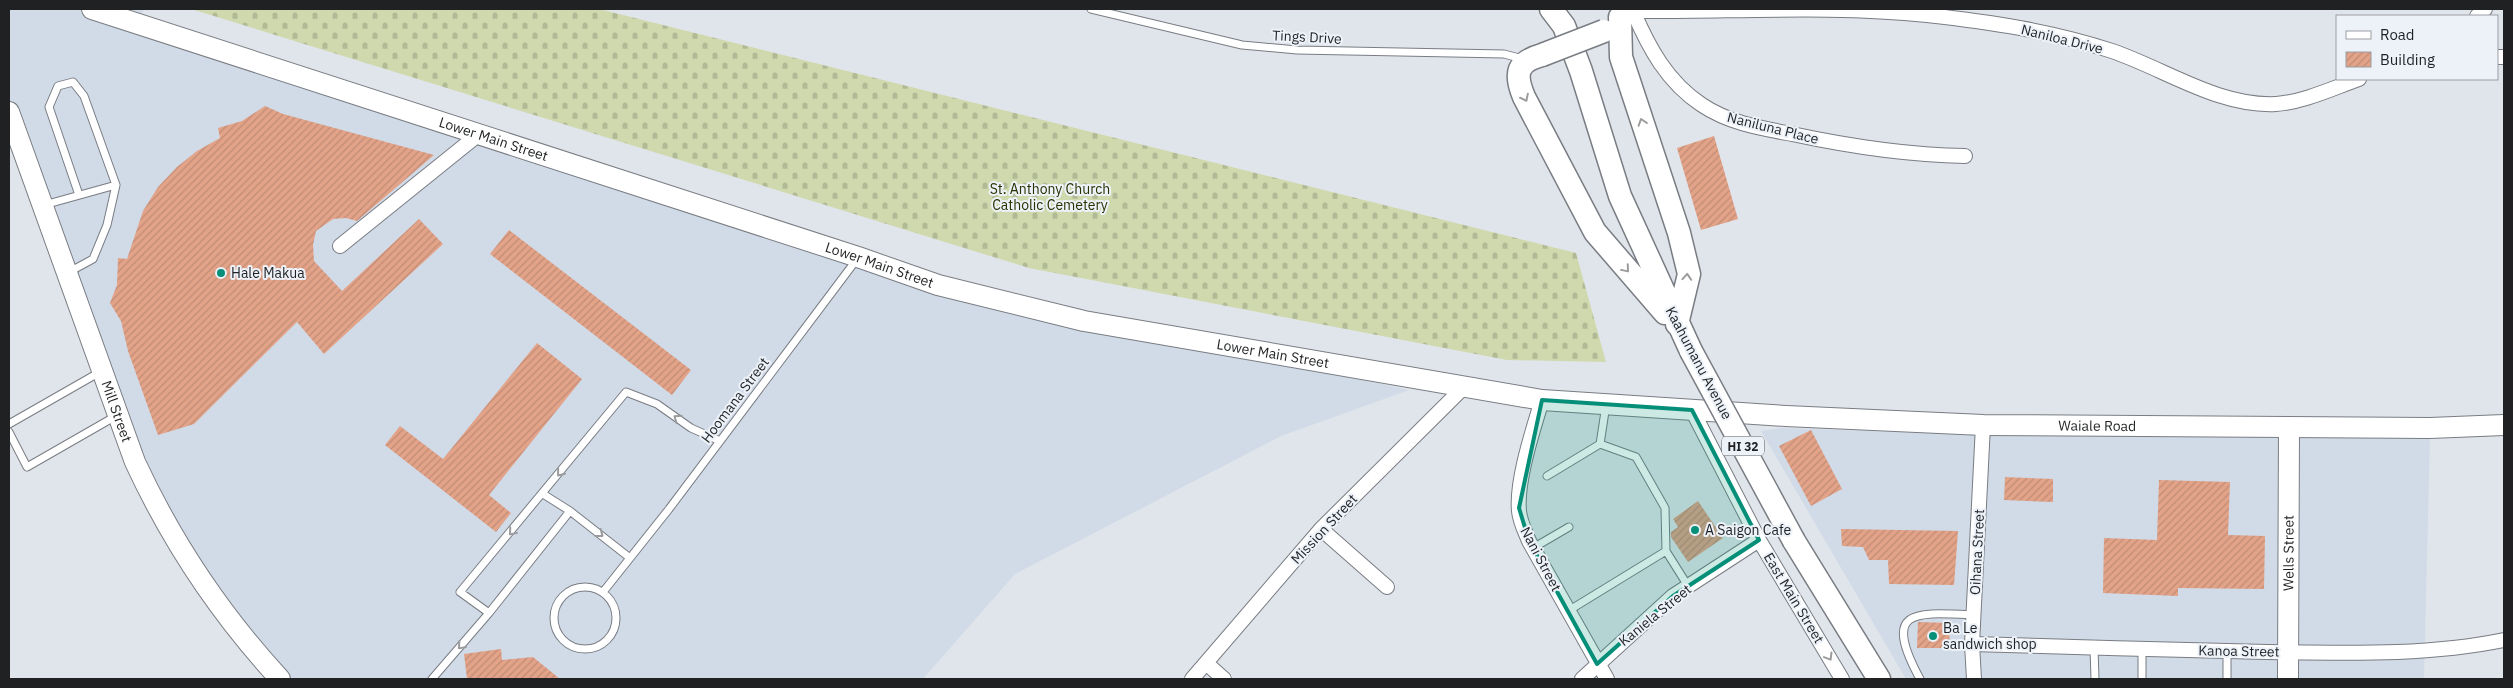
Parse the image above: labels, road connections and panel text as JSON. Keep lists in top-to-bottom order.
{
  "streets": {
    "main road": ["Kaahumanu Avenue", "HI 32"],
    "street": [
      "Naniloa Drive",
      "Naniluna Place",
      "Lower Main Street",
      "Mill Street",
      "Waiale Road",
      "Mission Street",
      "Oihana Street",
      "Wells Street",
      "Nani Street",
      "East Main Street",
      "Kaniela Street",
      "Kanoa Street"
    ],
    "lane": ["Tings Drive", "Hoomana Street"]
  },
  "crossings": [
    ["Naniloa Drive", "Naniluna Place"],
    ["Lower Main Street", "Hoomana Street"],
    ["Lower Main Street", "Waiale Road"],
    ["Lower Main Street", "Mission Street"],
    ["Lower Main Street", "Nani Street"],
    ["Lower Main Street", "East Main Street"],
    ["Waiale Road", "Oihana Street"],
    ["Waiale Road", "Wells Street"],
    ["Waiale Road", "East Main Street"],
    ["Oihana Street", "Kanoa Street"],
    ["Wells Street", "Kanoa Street"],
    ["Nani Street", "Kaniela Street"],
    ["East Main Street", "Kaniela Street"]
  ],
  "one_way": ["East Main Street"],
  "parks": ["St. Anthony Church Catholic Cemetery"],
  "places": ["Hale Makua", "A Saigon Cafe", "Ba Le sandwich shop"],
  "legend": ["Road", "Building"]
}
